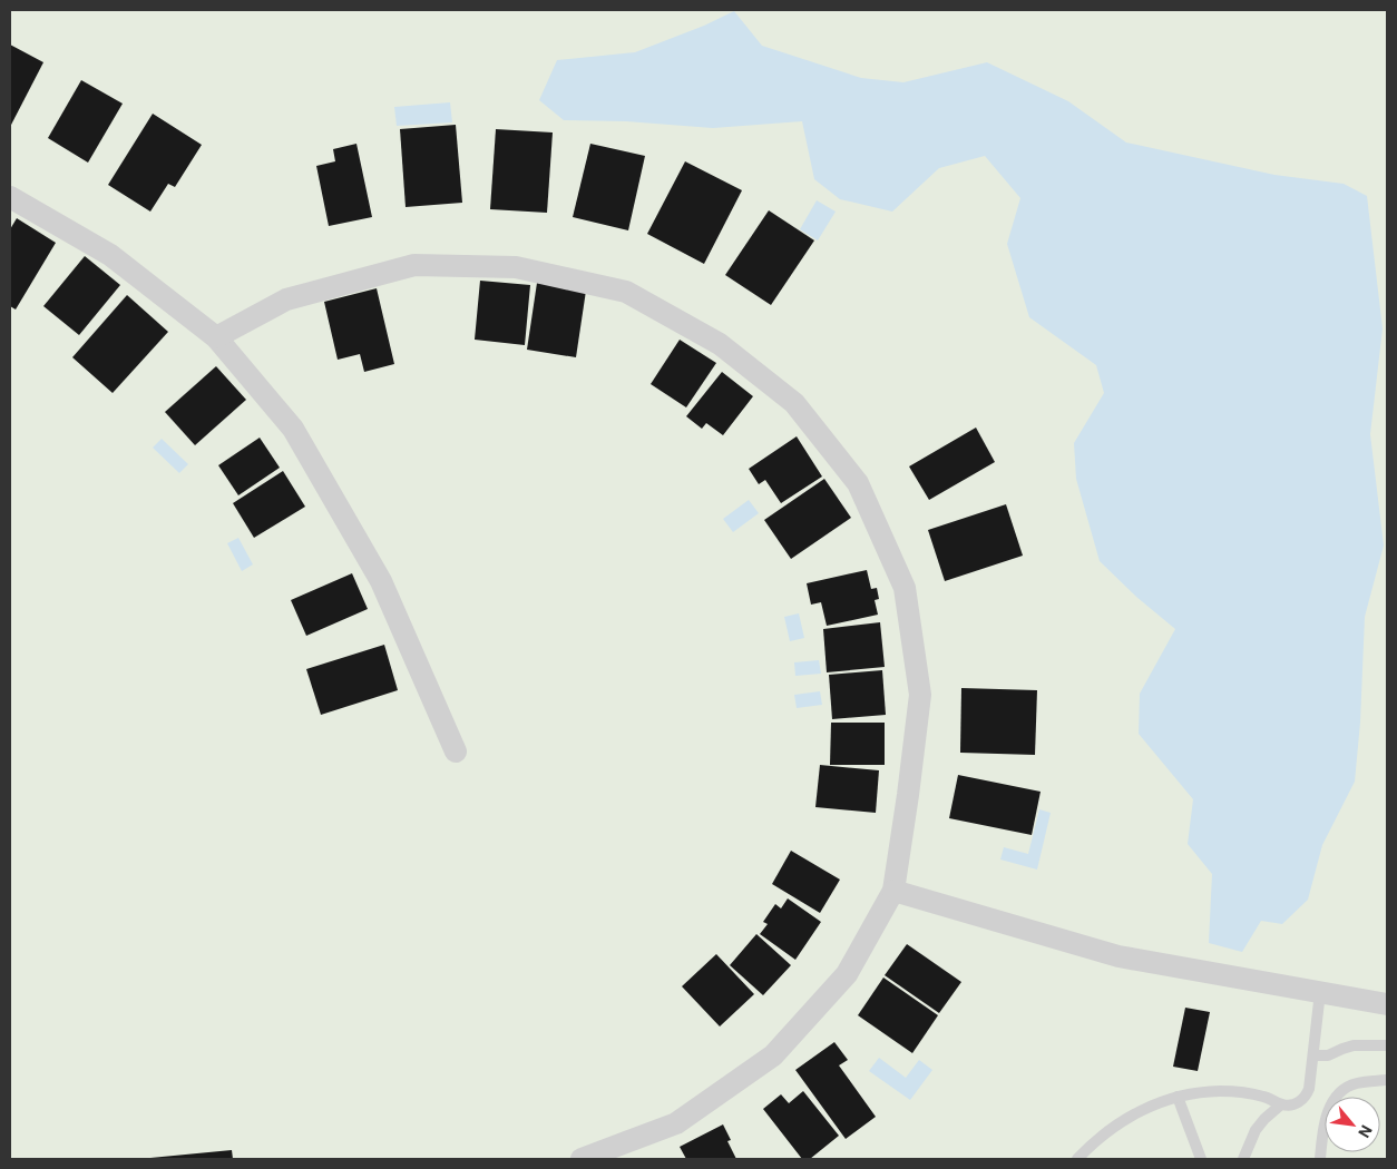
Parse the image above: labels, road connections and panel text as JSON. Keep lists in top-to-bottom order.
{
  "north": "bottom right"
}
